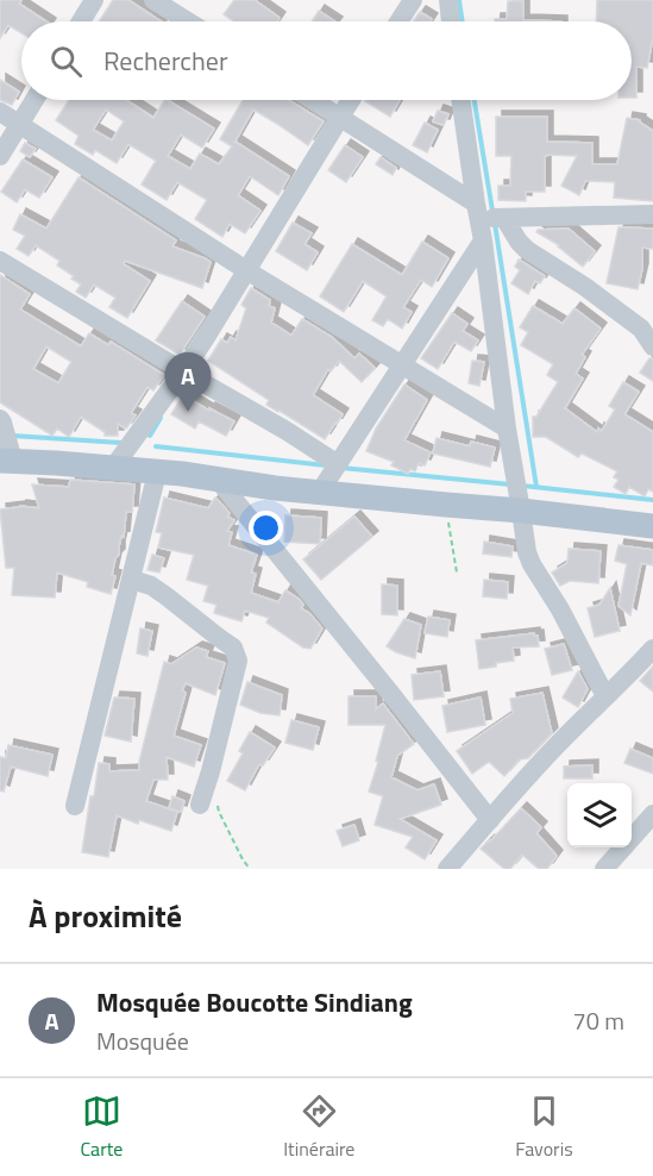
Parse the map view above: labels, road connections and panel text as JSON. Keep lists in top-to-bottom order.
{
  "page": {
    "search": "Rechercher",
    "pins": "A",
    "heading": "À proximité",
    "list": [
      {
        "mark": "A",
        "name": "Mosquée Boucotte Sindiang",
        "note": "Mosquée",
        "value": "70 m"
      }
    ],
    "nav": ["Carte", "Itinéraire", "Favoris"]
  }
}
